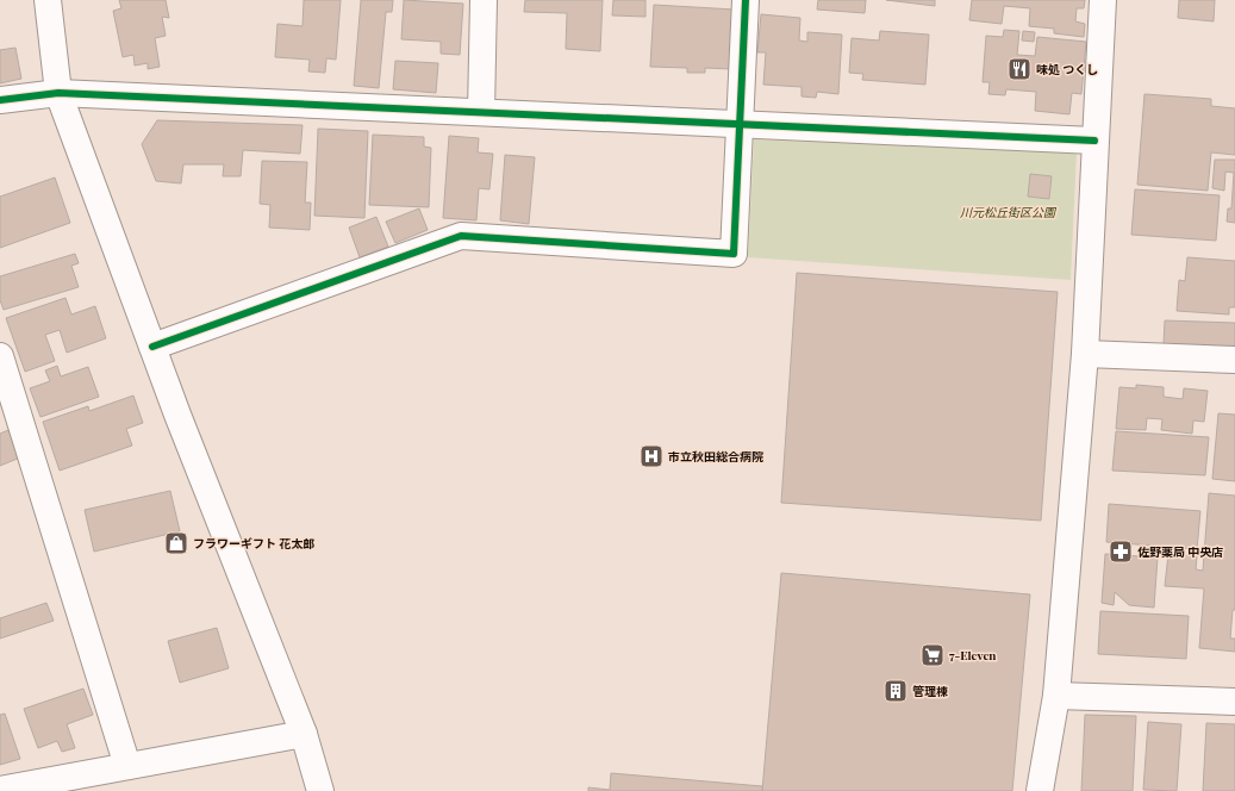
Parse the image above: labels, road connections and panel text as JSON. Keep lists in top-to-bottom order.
{
  "parks": ["川元松丘街区公園"],
  "places": {
    "restaurant": ["味処 つくし"],
    "hospital": ["市立秋田総合病院"],
    "shop": ["フラワーギフト 花太郎"],
    "pharmacy": ["佐野薬局 中央店"],
    "supermarket": ["7-Eleven"],
    "building": ["管理棟"]
  }
}
